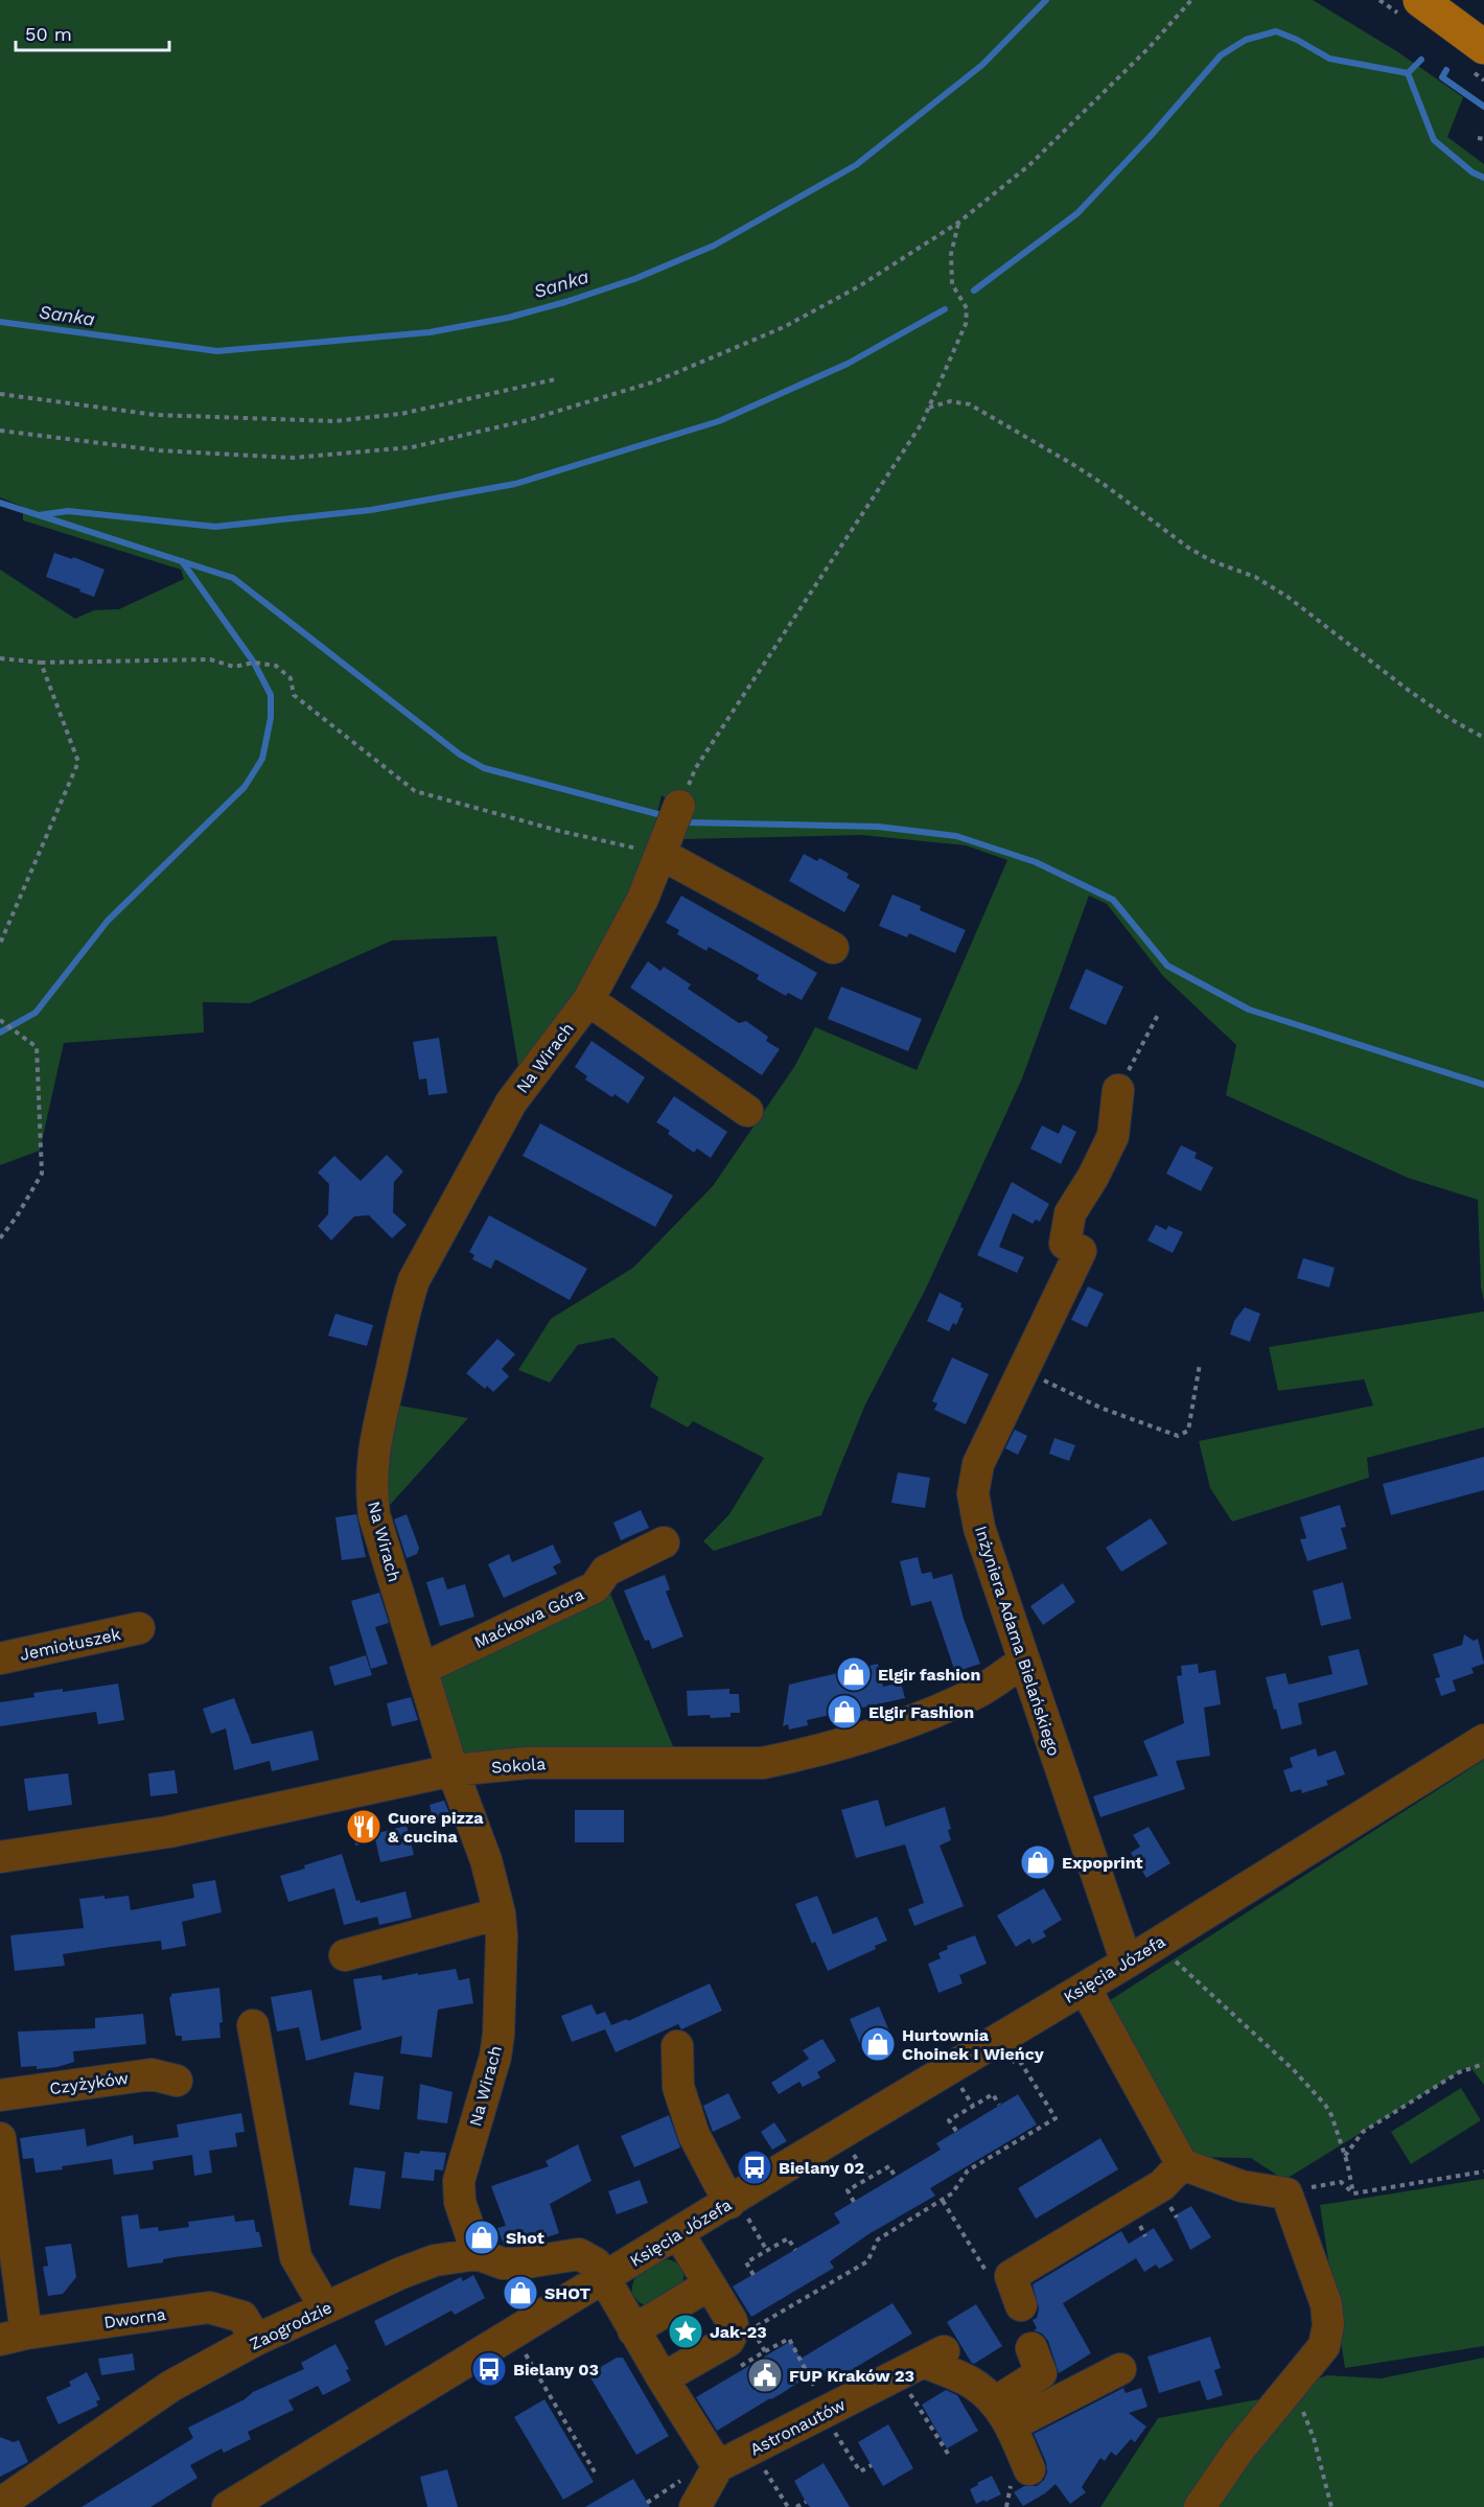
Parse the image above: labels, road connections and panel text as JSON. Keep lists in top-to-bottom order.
{
  "streets": {
    "street": [
      "Na Wirach",
      "Maćkowa Góra",
      "Inżyniera Adama Bielańskiego",
      "Jemiołuszek",
      "Sokola",
      "Księcia Józefa",
      "Czyżyków",
      "Dworna",
      "Zaogrodzie",
      "Astronautów"
    ]
  },
  "crossings": [
    ["Na Wirach", "Maćkowa Góra"],
    ["Na Wirach", "Sokola"],
    ["Na Wirach", "Zaogrodzie"],
    ["Inżyniera Adama Bielańskiego", "Sokola"],
    ["Inżyniera Adama Bielańskiego", "Księcia Józefa"],
    ["Księcia Józefa", "Zaogrodzie"],
    ["Dworna", "Zaogrodzie"]
  ],
  "water": ["Sanka"],
  "places": {
    "shop": [
      "Elgir fashion",
      "Elgir Fashion",
      "Expoprint",
      "Hurtownia Choinek I Wieńcy",
      "Shot",
      "SHOT"
    ],
    "restaurant": ["Cuore pizza & cucina"],
    "bus stop": ["Bielany 02", "Bielany 03"],
    "place": ["Jak-23"],
    "public building": ["FUP Kraków 23"]
  },
  "scale_bar": "50 m"
}
